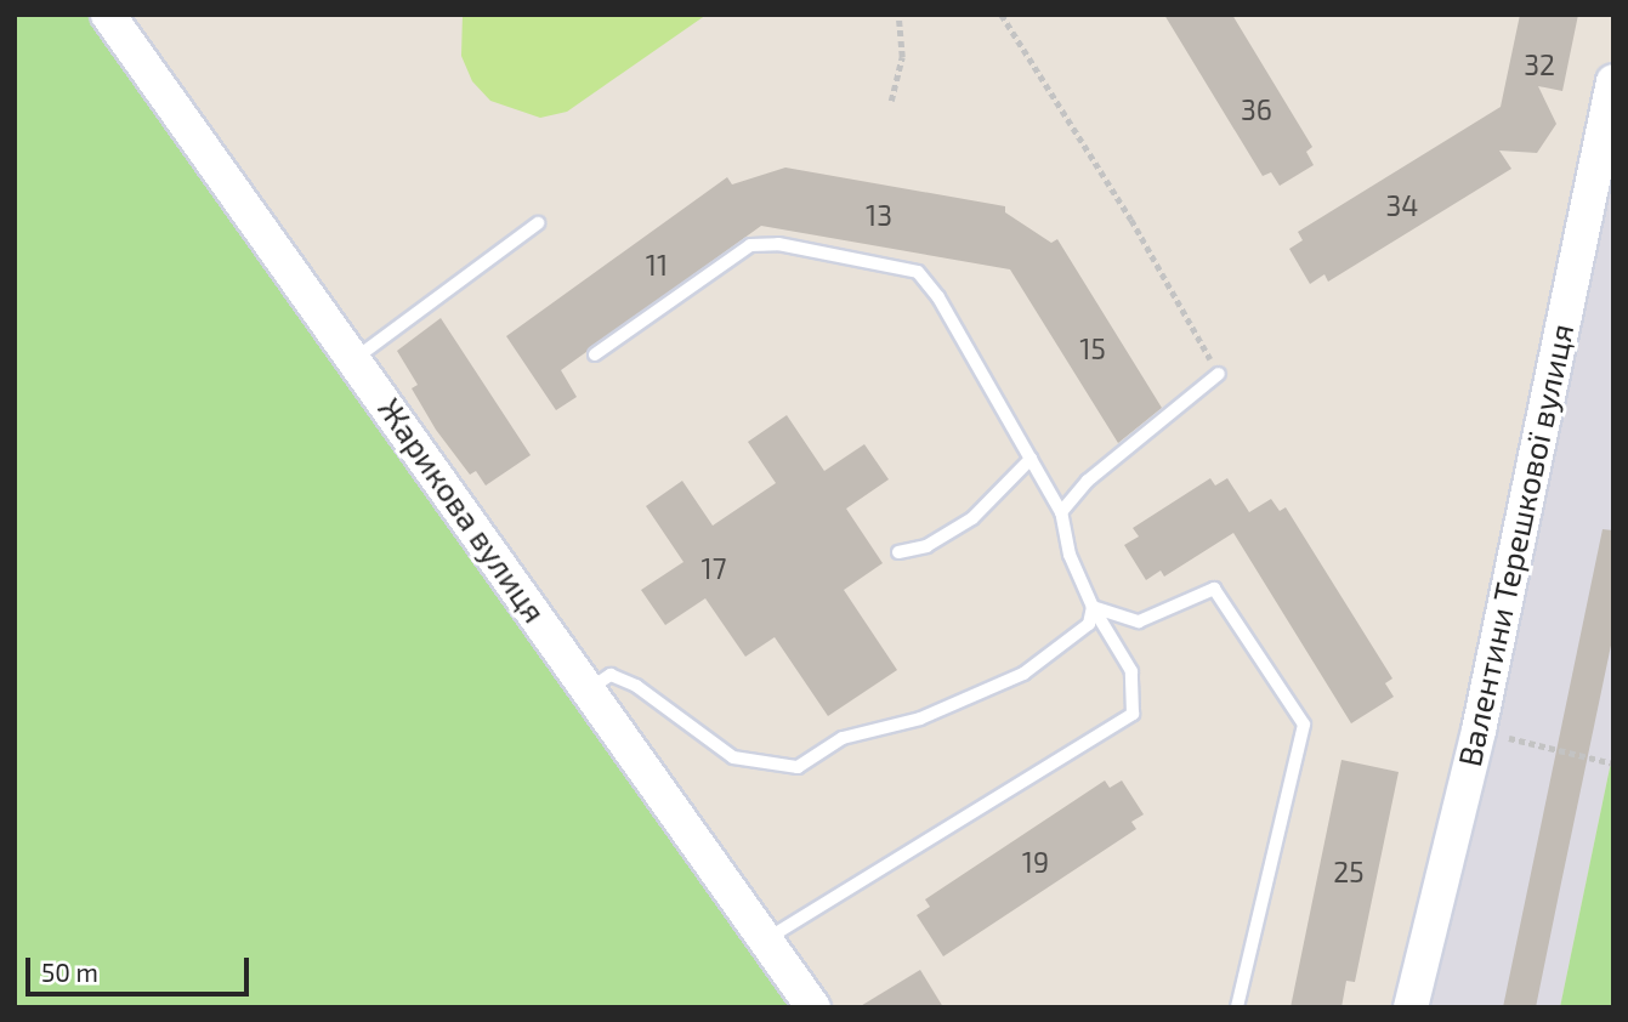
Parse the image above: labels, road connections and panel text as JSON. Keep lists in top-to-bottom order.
{
  "streets": {
    "street": ["Жарикова вулиця", "Валентини Терешкової вулиця"]
  },
  "house_numbers": [
    "32",
    "36",
    "34",
    "13",
    "11",
    "15",
    "17",
    "19",
    "25"
  ],
  "scale_bar": "50 m"
}
